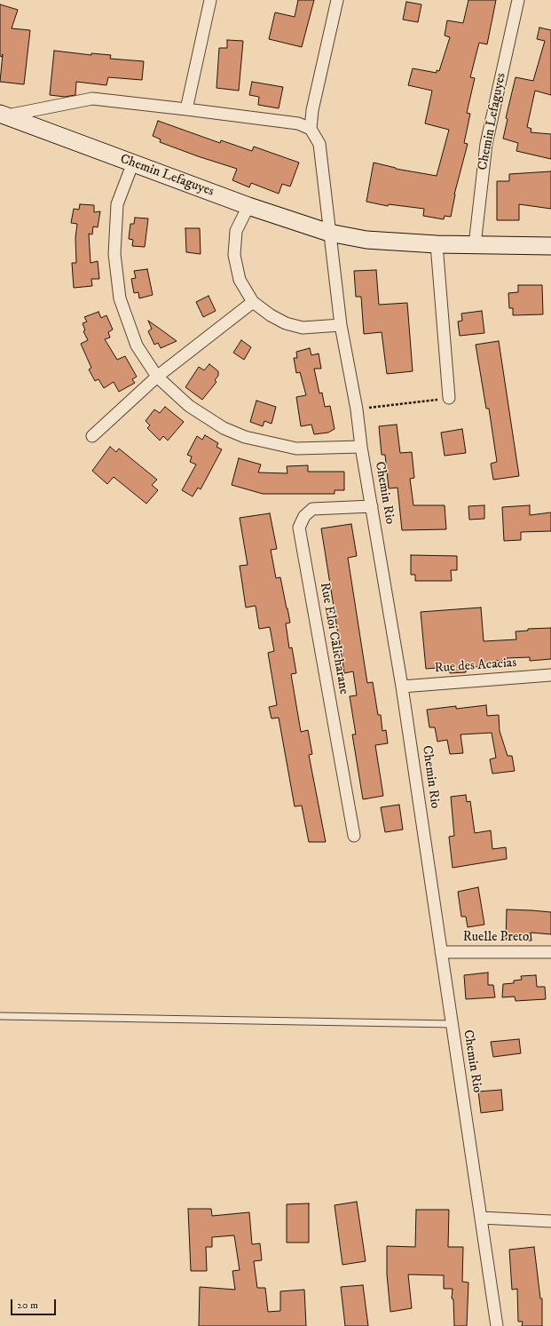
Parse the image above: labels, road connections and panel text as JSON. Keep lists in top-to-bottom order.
{
  "streets": {
    "main road": ["Chemin Lefaguyes"],
    "street": [
      "Chemin Rio",
      "Rue Eloi Calicharane",
      "Rue des Acacias",
      "Ruelle Preto"
    ]
  },
  "crossings": [
    ["Chemin Lefaguyes", "Chemin Rio"],
    ["Chemin Rio", "Rue Eloi Calicharane"],
    ["Chemin Rio", "Rue des Acacias"],
    ["Chemin Rio", "Ruelle Preto"]
  ],
  "scale_bar": "20 m"
}
